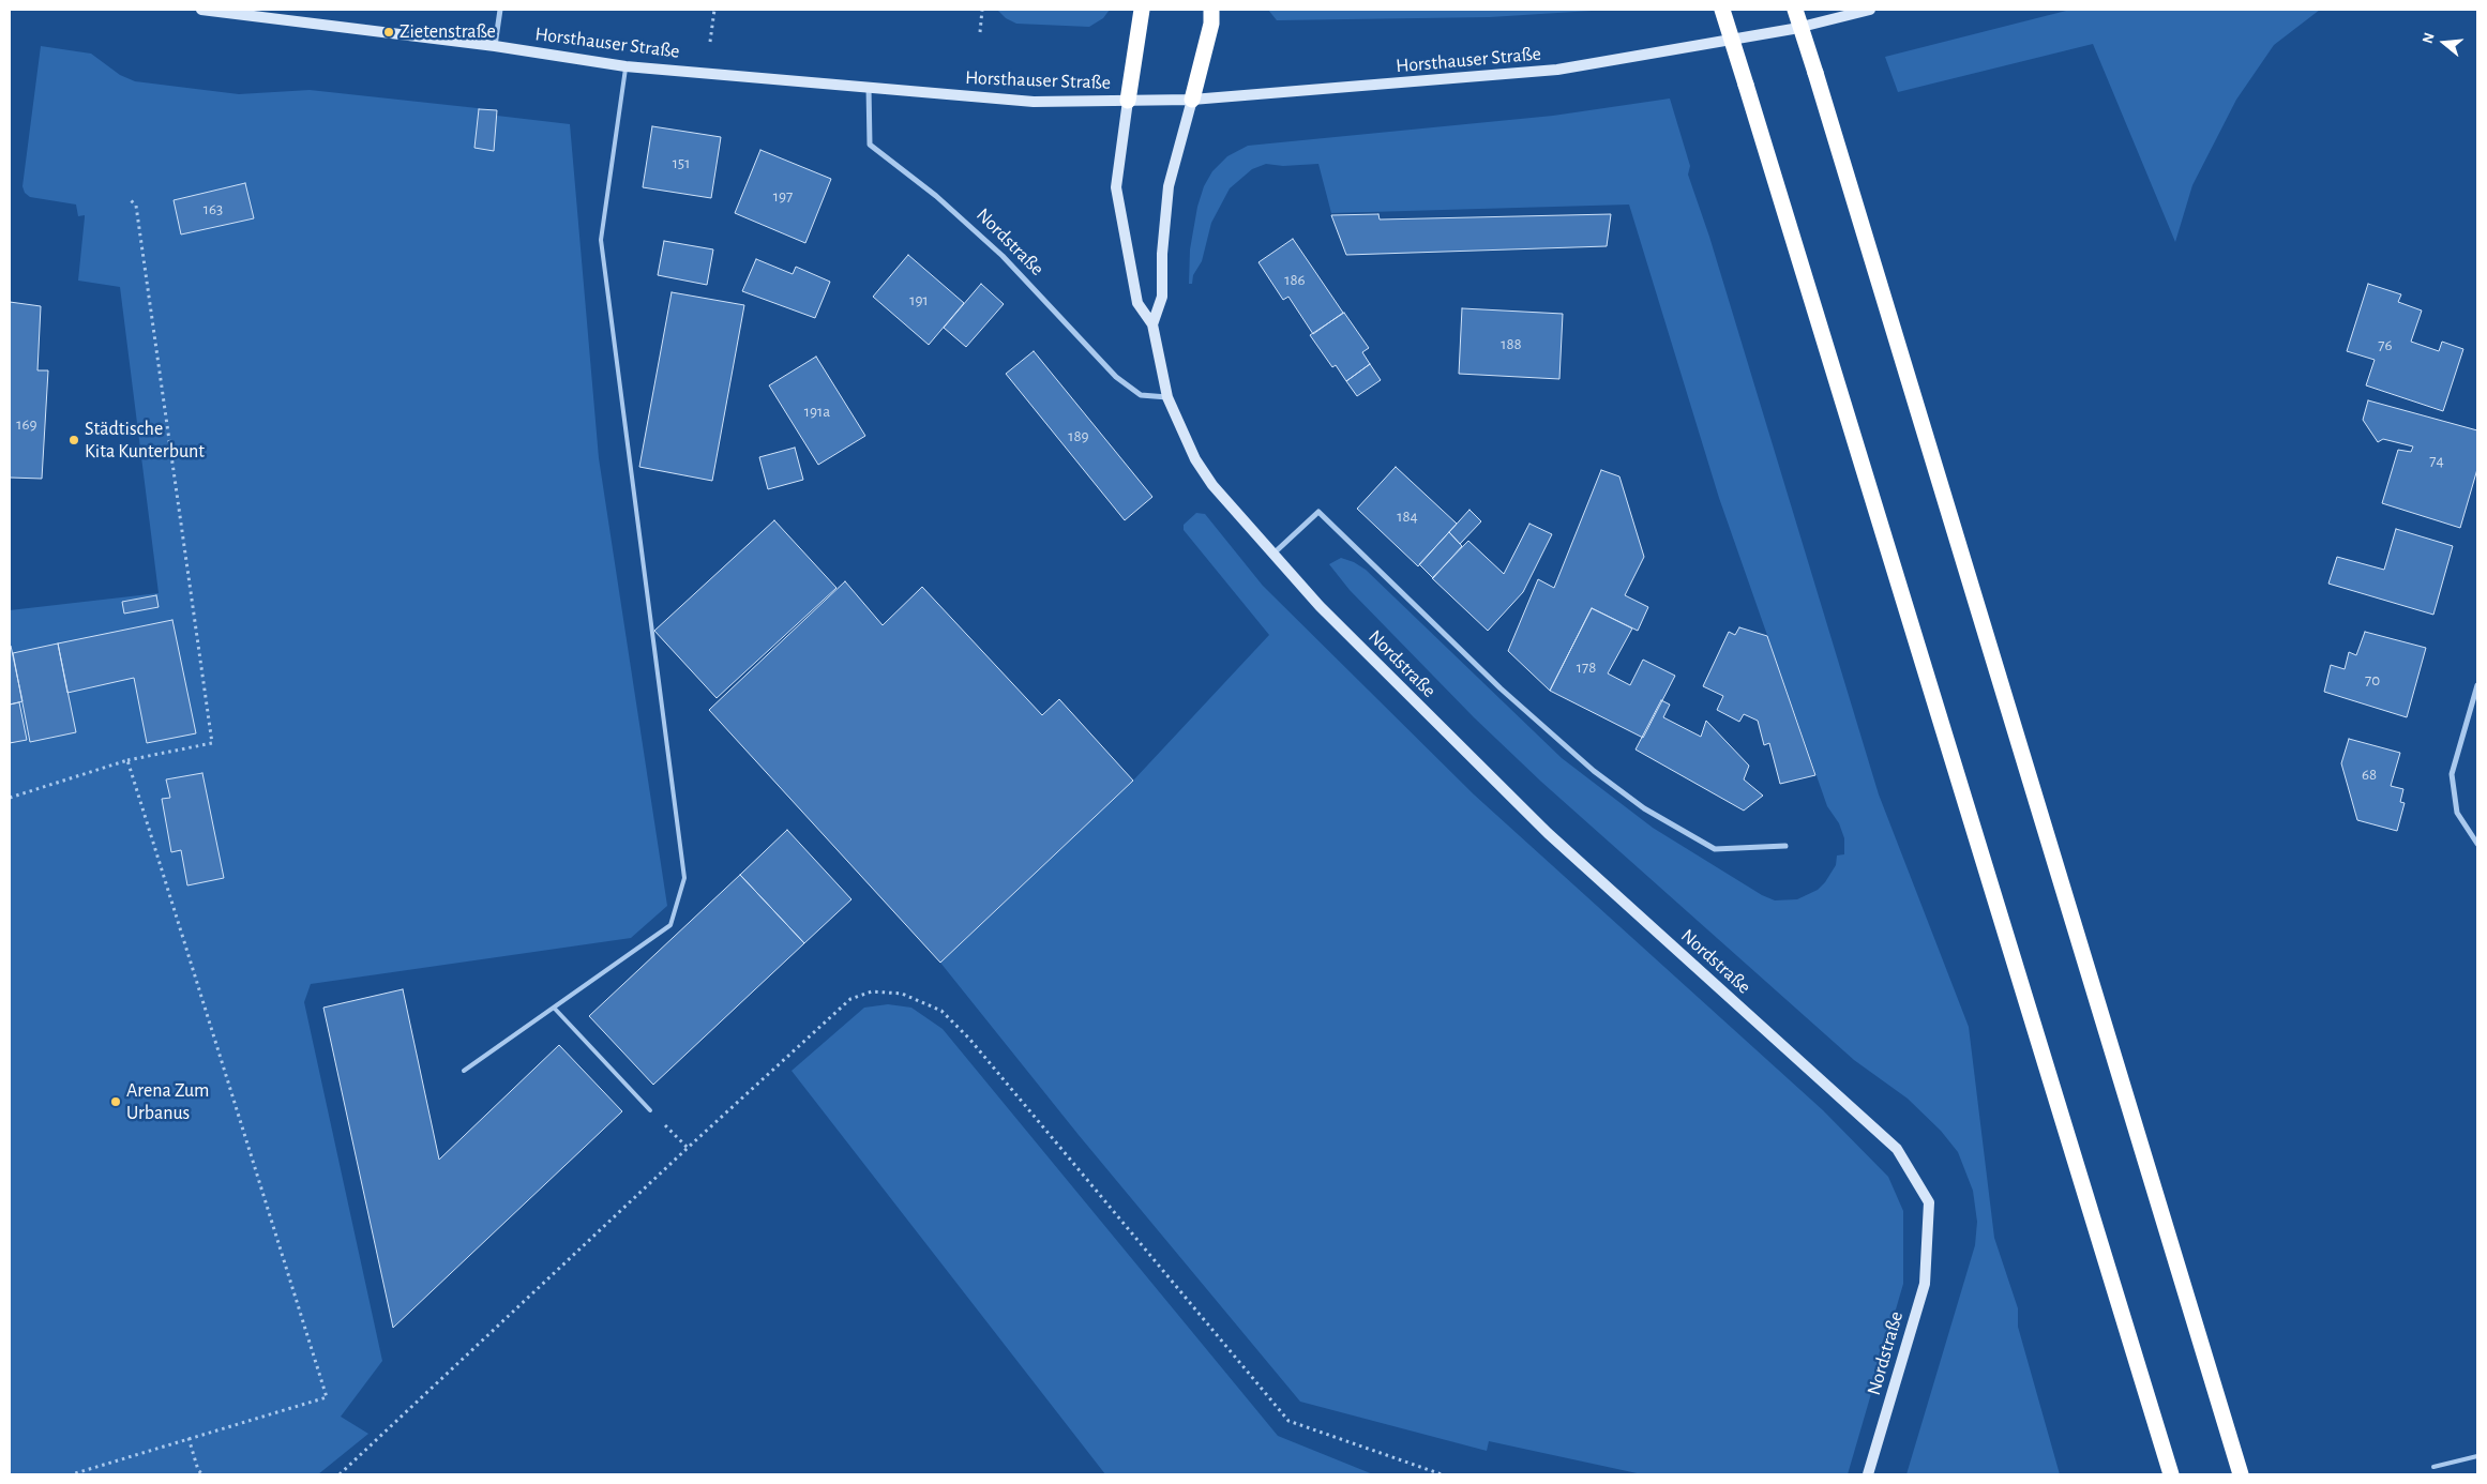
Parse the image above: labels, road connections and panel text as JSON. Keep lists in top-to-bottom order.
{
  "streets": {
    "street": ["Horsthauser Straße", "Nordstraße"]
  },
  "crossings": [
    ["Horsthauser Straße", "Nordstraße"]
  ],
  "places": ["Zietenstraße", "Städtische Kita Kunterbunt", "Arena Zum Urbanus"],
  "house_numbers": [
    "151",
    "197",
    "163",
    "186",
    "191",
    "188",
    "76",
    "191a",
    "169",
    "189",
    "74",
    "184",
    "178",
    "70",
    "68"
  ],
  "north": "left"
}
